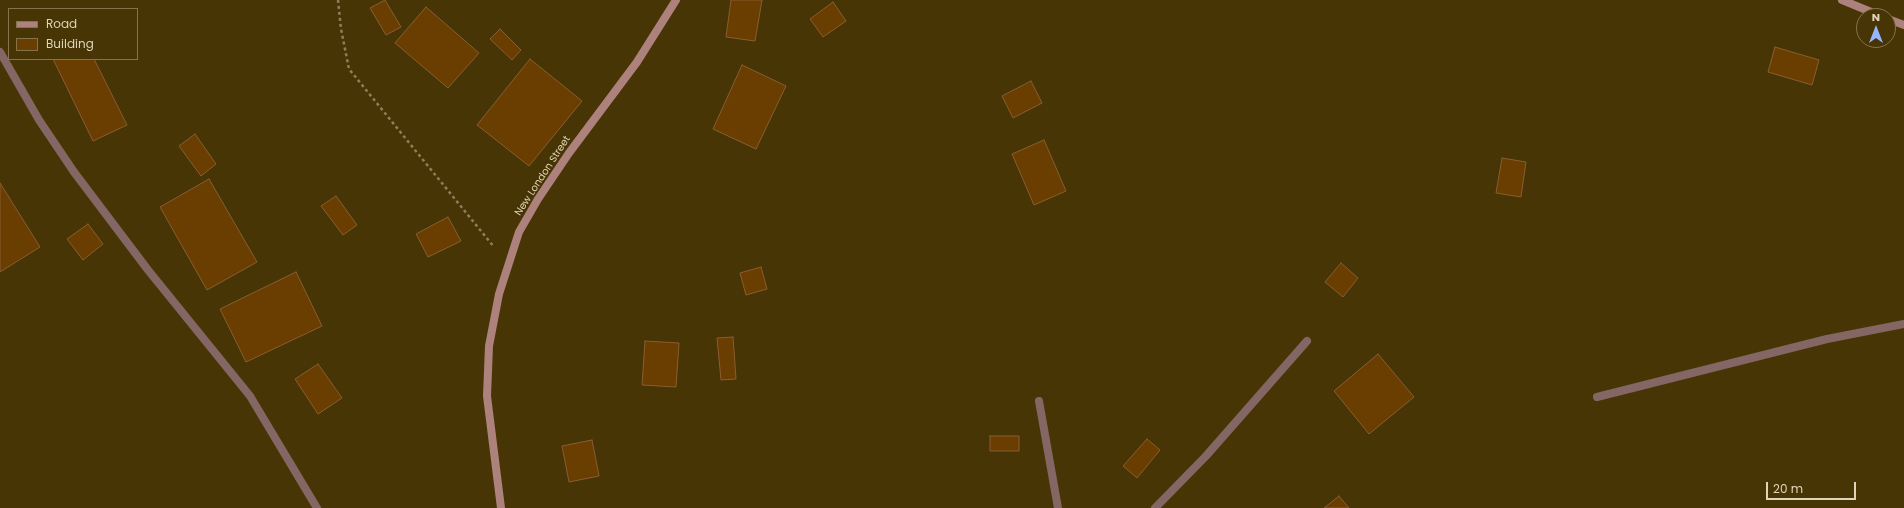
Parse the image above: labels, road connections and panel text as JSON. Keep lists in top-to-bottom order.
{
  "streets": {
    "street": ["New London Street"]
  },
  "legend": ["Road", "Building"],
  "scale_bar": "20 m",
  "north": "top"
}
